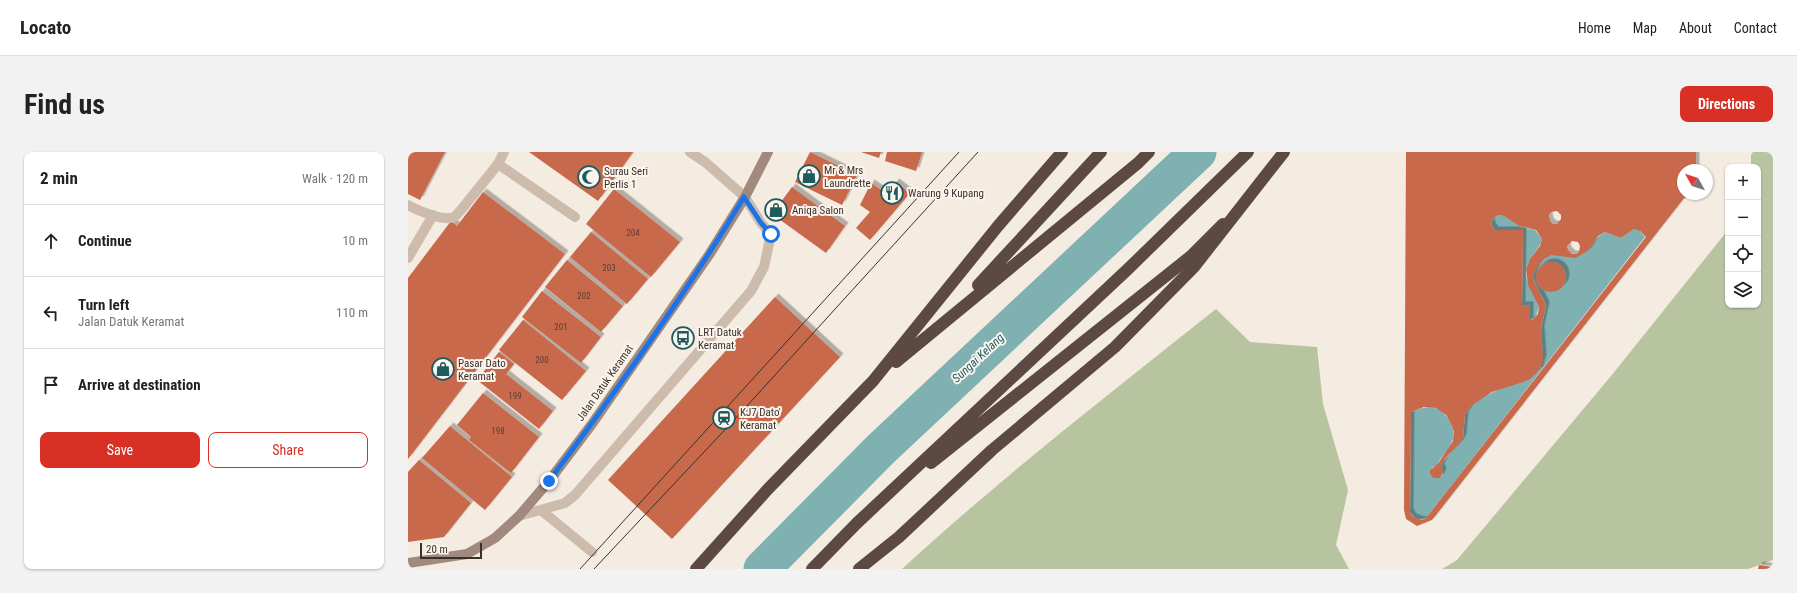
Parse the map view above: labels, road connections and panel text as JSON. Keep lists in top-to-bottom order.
{
  "streets": {
    "street": ["Jalan Datuk Keramat"]
  },
  "water": ["Sungai Kelang"],
  "places": {
    "shop": ["Mr & Mrs Laundrette", "Aniqa Salon", "Pasar Dato Keramat"],
    "mosque": ["Surau Seri Perlis 1"],
    "restaurant": ["Warung 9 Kupang"],
    "bus stop": ["LRT Datuk Keramat"],
    "station": ["KJ7 Dato' Keramat"]
  },
  "house_numbers": [
    "204",
    "203",
    "202",
    "201",
    "200",
    "199",
    "198"
  ],
  "scale_bar": "20 m",
  "north": "top left",
  "page": {
    "header": "Locato",
    "nav": [
      "Home",
      "Map",
      "About",
      "Contact"
    ],
    "buttons": [
      "Directions",
      ["Save", "Share"]
    ],
    "title": "Find us",
    "heading": ["2 min", "Walk · 120 m"],
    "map_buttons": ["+", "−"],
    "list": [
      ["Continue", "10 m"],
      ["Turn left", "Jalan Datuk Keramat", "110 m"],
      "Arrive at destination"
    ],
    "scale": "20 m"
  }
}
